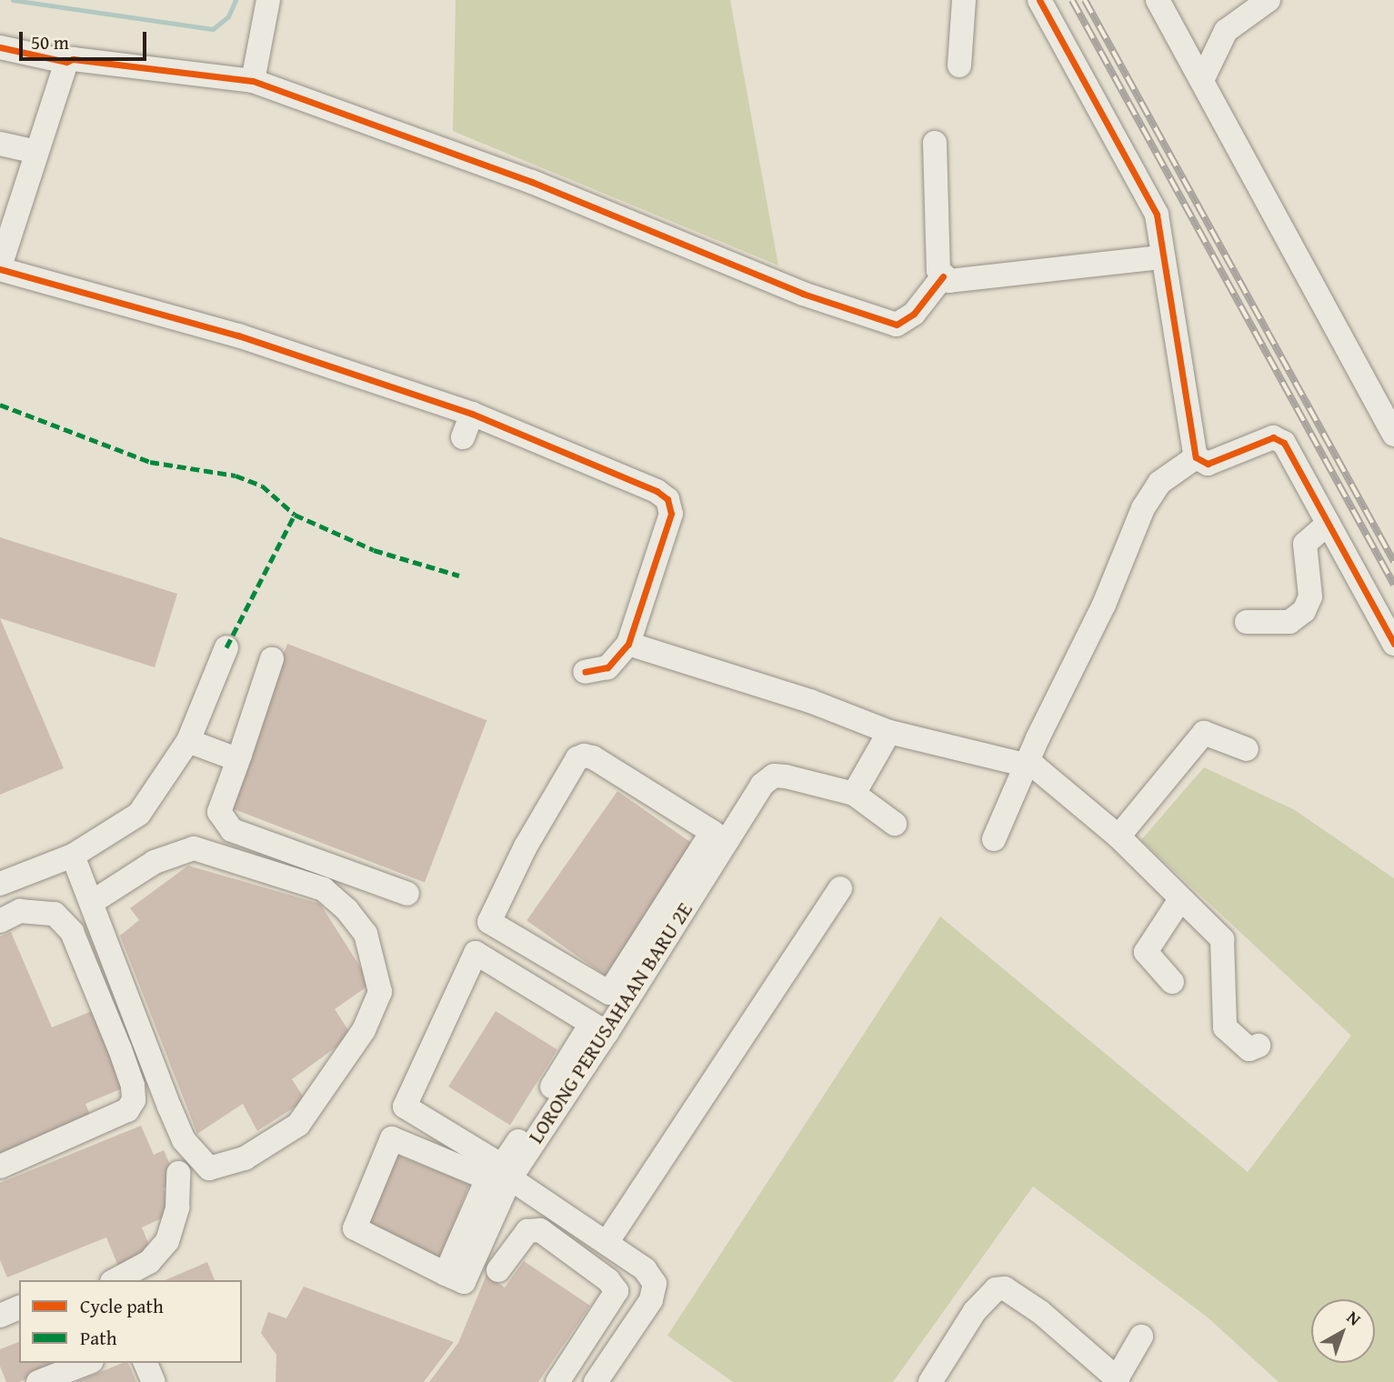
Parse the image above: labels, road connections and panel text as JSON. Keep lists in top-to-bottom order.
{
  "streets": {
    "street": ["LORONG PERUSAHAAN BARU 2E"]
  },
  "legend": ["Cycle path", "Path"],
  "scale_bar": "50 m",
  "north": "top right"
}
